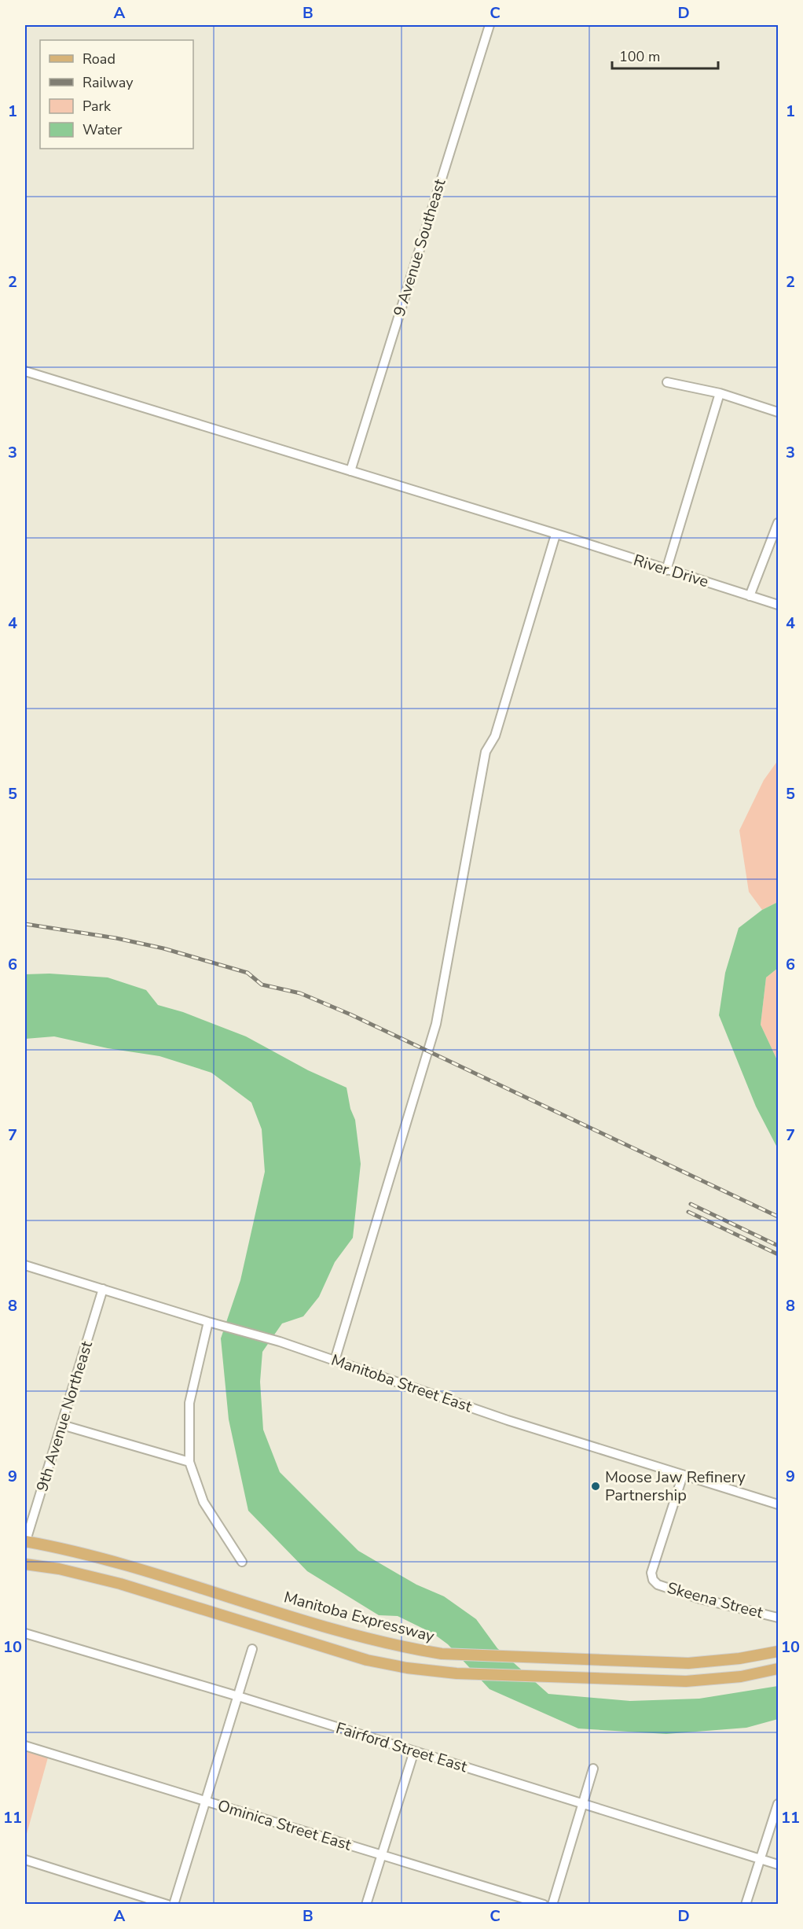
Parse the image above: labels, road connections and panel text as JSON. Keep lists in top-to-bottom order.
{
  "streets": {
    "main road": ["Manitoba Expressway"],
    "street": [
      "9 Avenue Southeast",
      "River Drive",
      "Manitoba Street East",
      "9th Avenue Northeast",
      "Skeena Street",
      "Fairford Street East",
      "Ominica Street East"
    ]
  },
  "crossings": [
    ["9 Avenue Southeast", "River Drive"],
    ["Manitoba Street East", "9th Avenue Northeast"],
    ["Manitoba Street East", "Skeena Street"],
    ["9th Avenue Northeast", "Manitoba Expressway"]
  ],
  "places": ["Moose Jaw Refinery Partnership"],
  "legend": [
    "Road",
    "Railway",
    "Park",
    "Water"
  ],
  "scale_bar": "100 m",
  "grid": {
    "columns": [
      "A",
      "B",
      "C",
      "D"
    ],
    "rows": [
      "1",
      "2",
      "3",
      "4",
      "5",
      "6",
      "7",
      "8",
      "9",
      "10",
      "11"
    ]
  }
}
